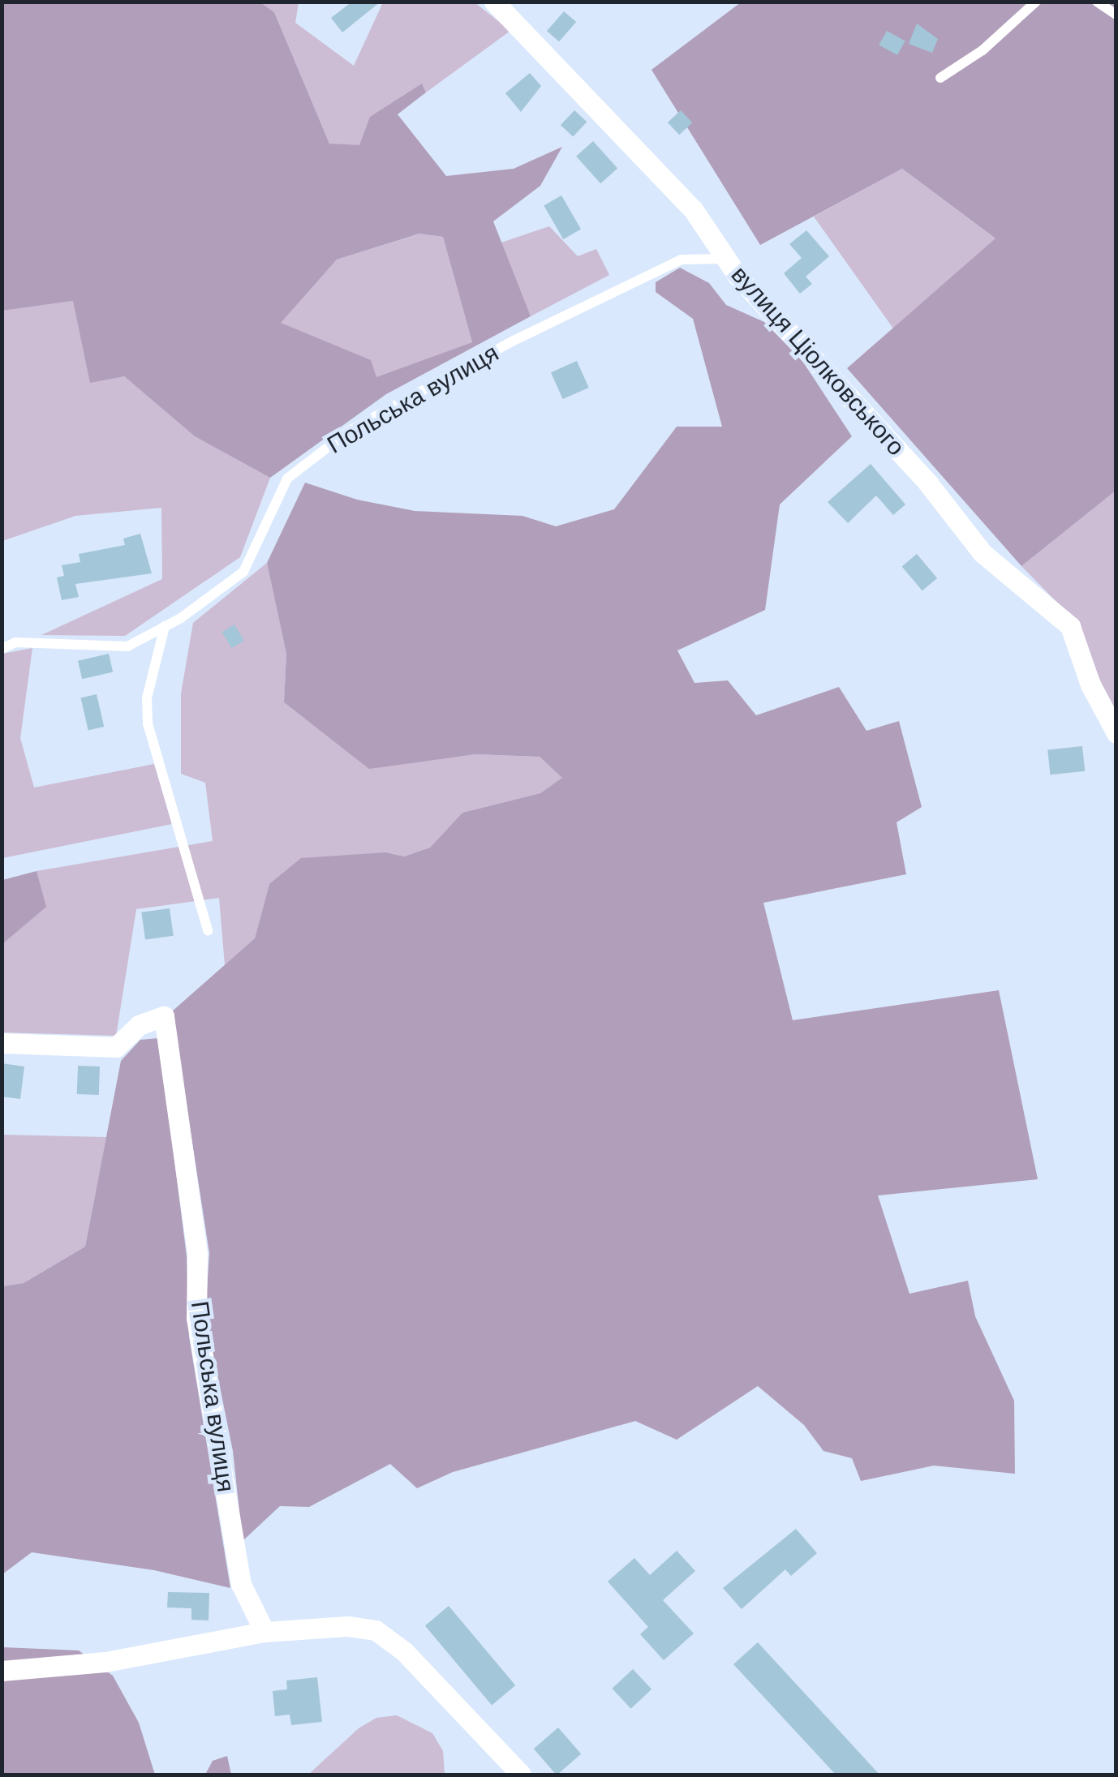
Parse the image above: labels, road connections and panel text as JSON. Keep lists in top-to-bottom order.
{
  "streets": {
    "street": ["вулиця Ціолковського", "Польська вулиця"]
  },
  "crossings": [
    ["вулиця Ціолковського", "Польська вулиця"]
  ]
}
